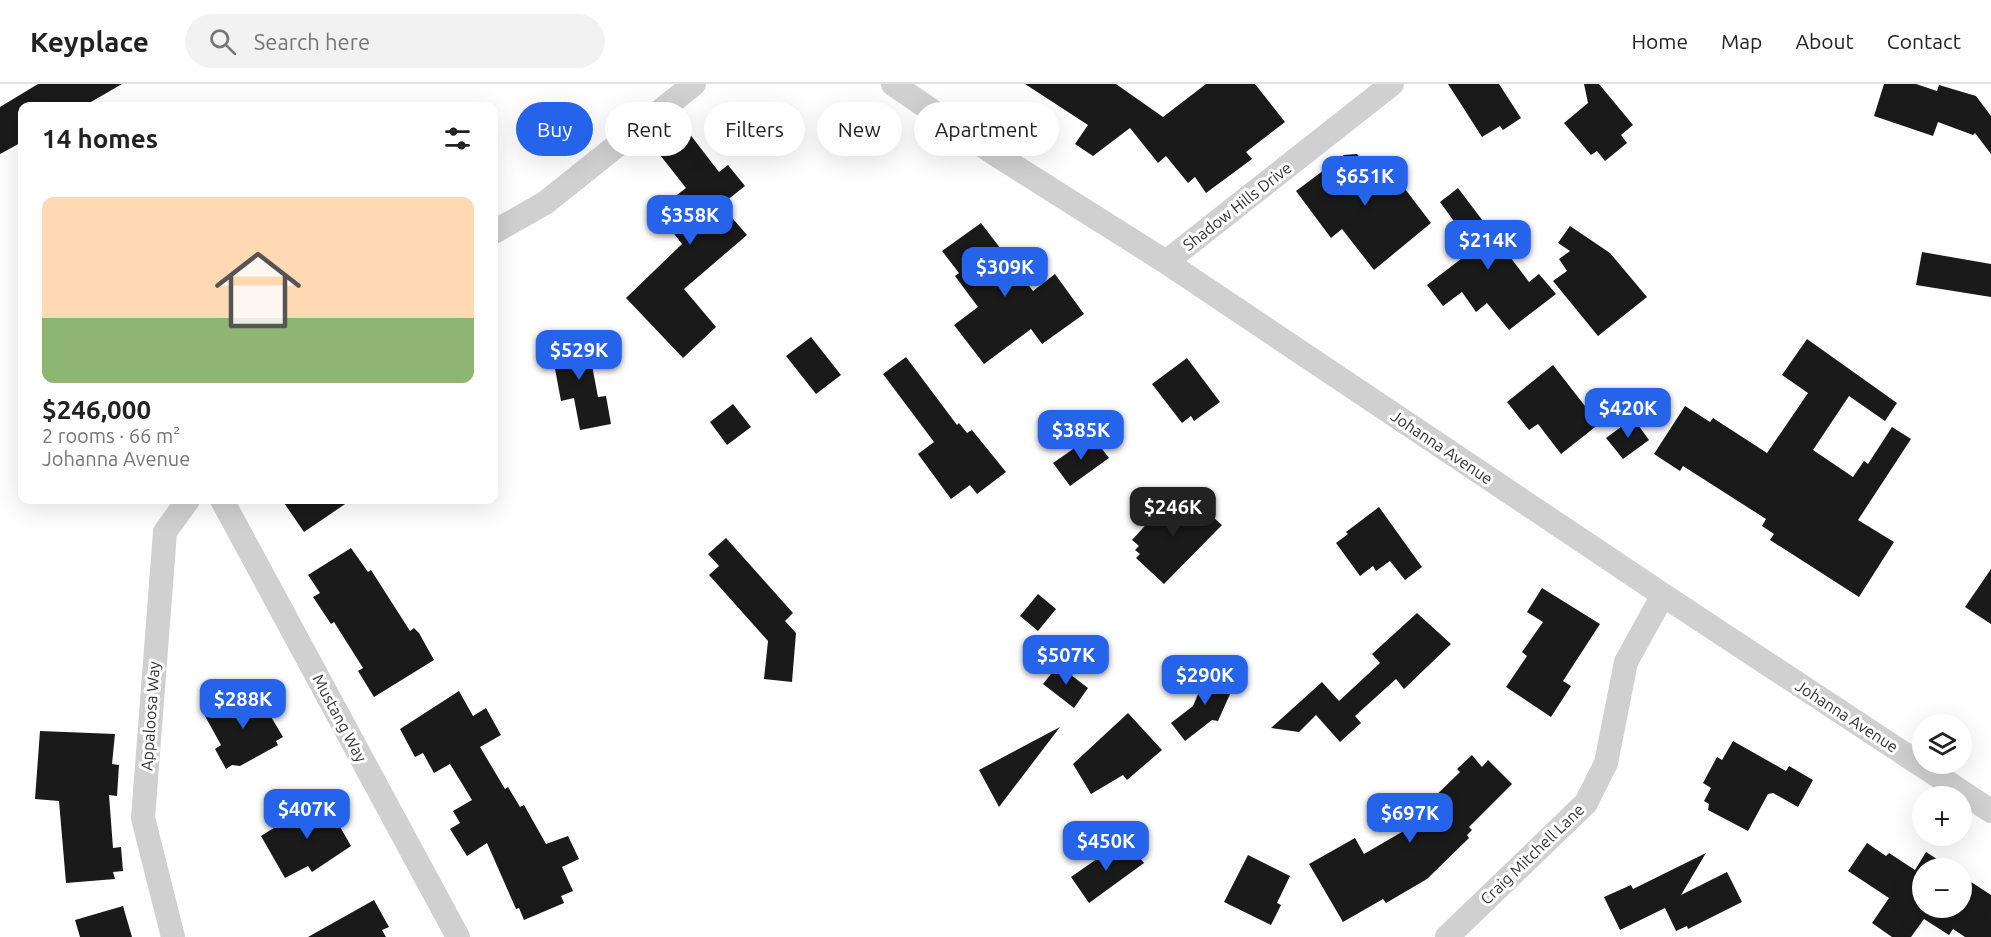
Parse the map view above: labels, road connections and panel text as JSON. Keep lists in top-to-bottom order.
{
  "streets": {
    "street": [
      "Shadow Hills Drive",
      "Johanna Avenue",
      "Appaloosa Way",
      "Mustang Way",
      "Craig Mitchell Lane"
    ]
  },
  "crossings": [
    ["Shadow Hills Drive", "Johanna Avenue"],
    ["Johanna Avenue", "Craig Mitchell Lane"]
  ],
  "page": {
    "header": "Keyplace",
    "search": "Search here",
    "nav": [
      "Home",
      "Map",
      "About",
      "Contact"
    ],
    "chip": [
      "Buy",
      "Rent",
      "Filters",
      "New",
      "Apartment"
    ],
    "heading": "14 homes",
    "price": [
      "$651K",
      "$358K",
      "$214K",
      "$309K",
      "$529K",
      "$420K",
      "$385K",
      "$246K",
      "$507K",
      "$290K",
      "$288K",
      "$407K",
      "$697K",
      "$450K"
    ],
    "list": [
      {
        "name": "$246,000",
        "note": "2 rooms · 66 m² · Johanna Avenue"
      }
    ],
    "map_buttons": ["+", "−"]
  }
}
